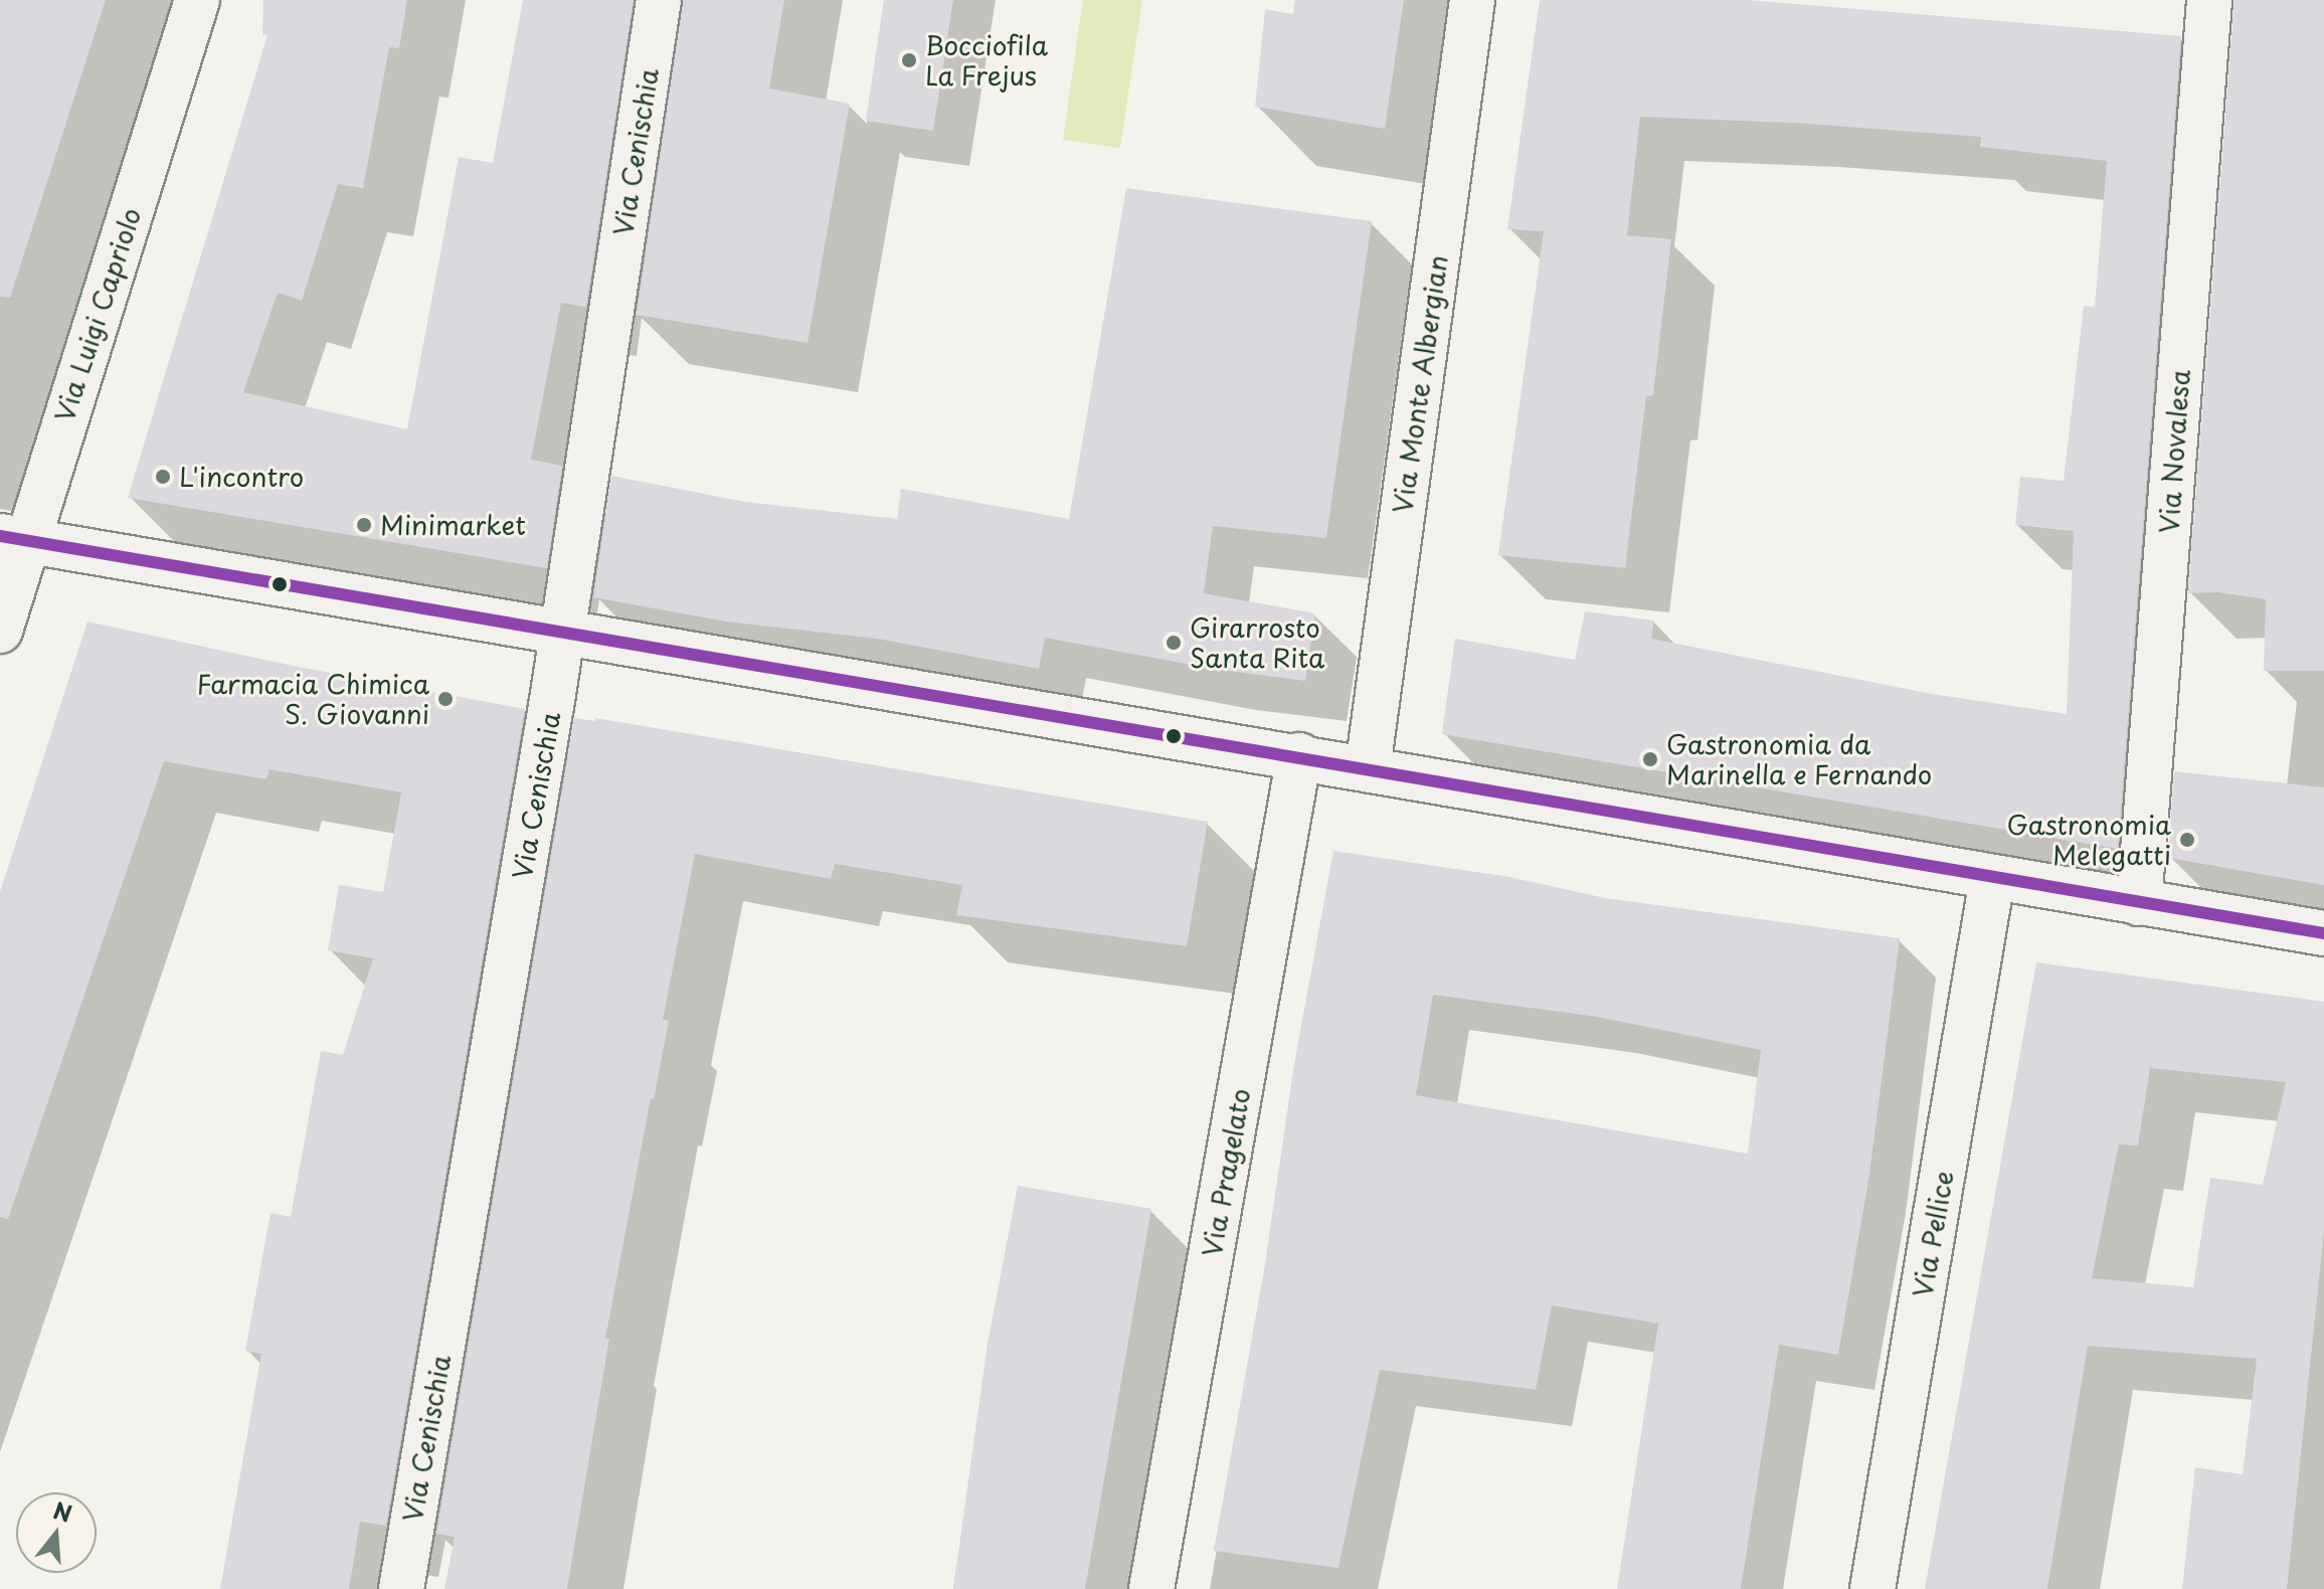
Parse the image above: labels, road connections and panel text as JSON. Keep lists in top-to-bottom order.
{
  "streets": {
    "street": [
      "Via Cenischia",
      "Via Luigi Capriolo",
      "Via Monte Albergian",
      "Via Novalesa",
      "Via Pragelato",
      "Via Pellice"
    ]
  },
  "places": [
    "Bocciofila La Frejus",
    "L'incontro",
    "Minimarket",
    "Girarrosto Santa Rita",
    "Farmacia Chimica S. Giovanni",
    "Gastronomia da Marinella e Fernando",
    "Gastronomia Melegatti"
  ],
  "north": "top"
}
